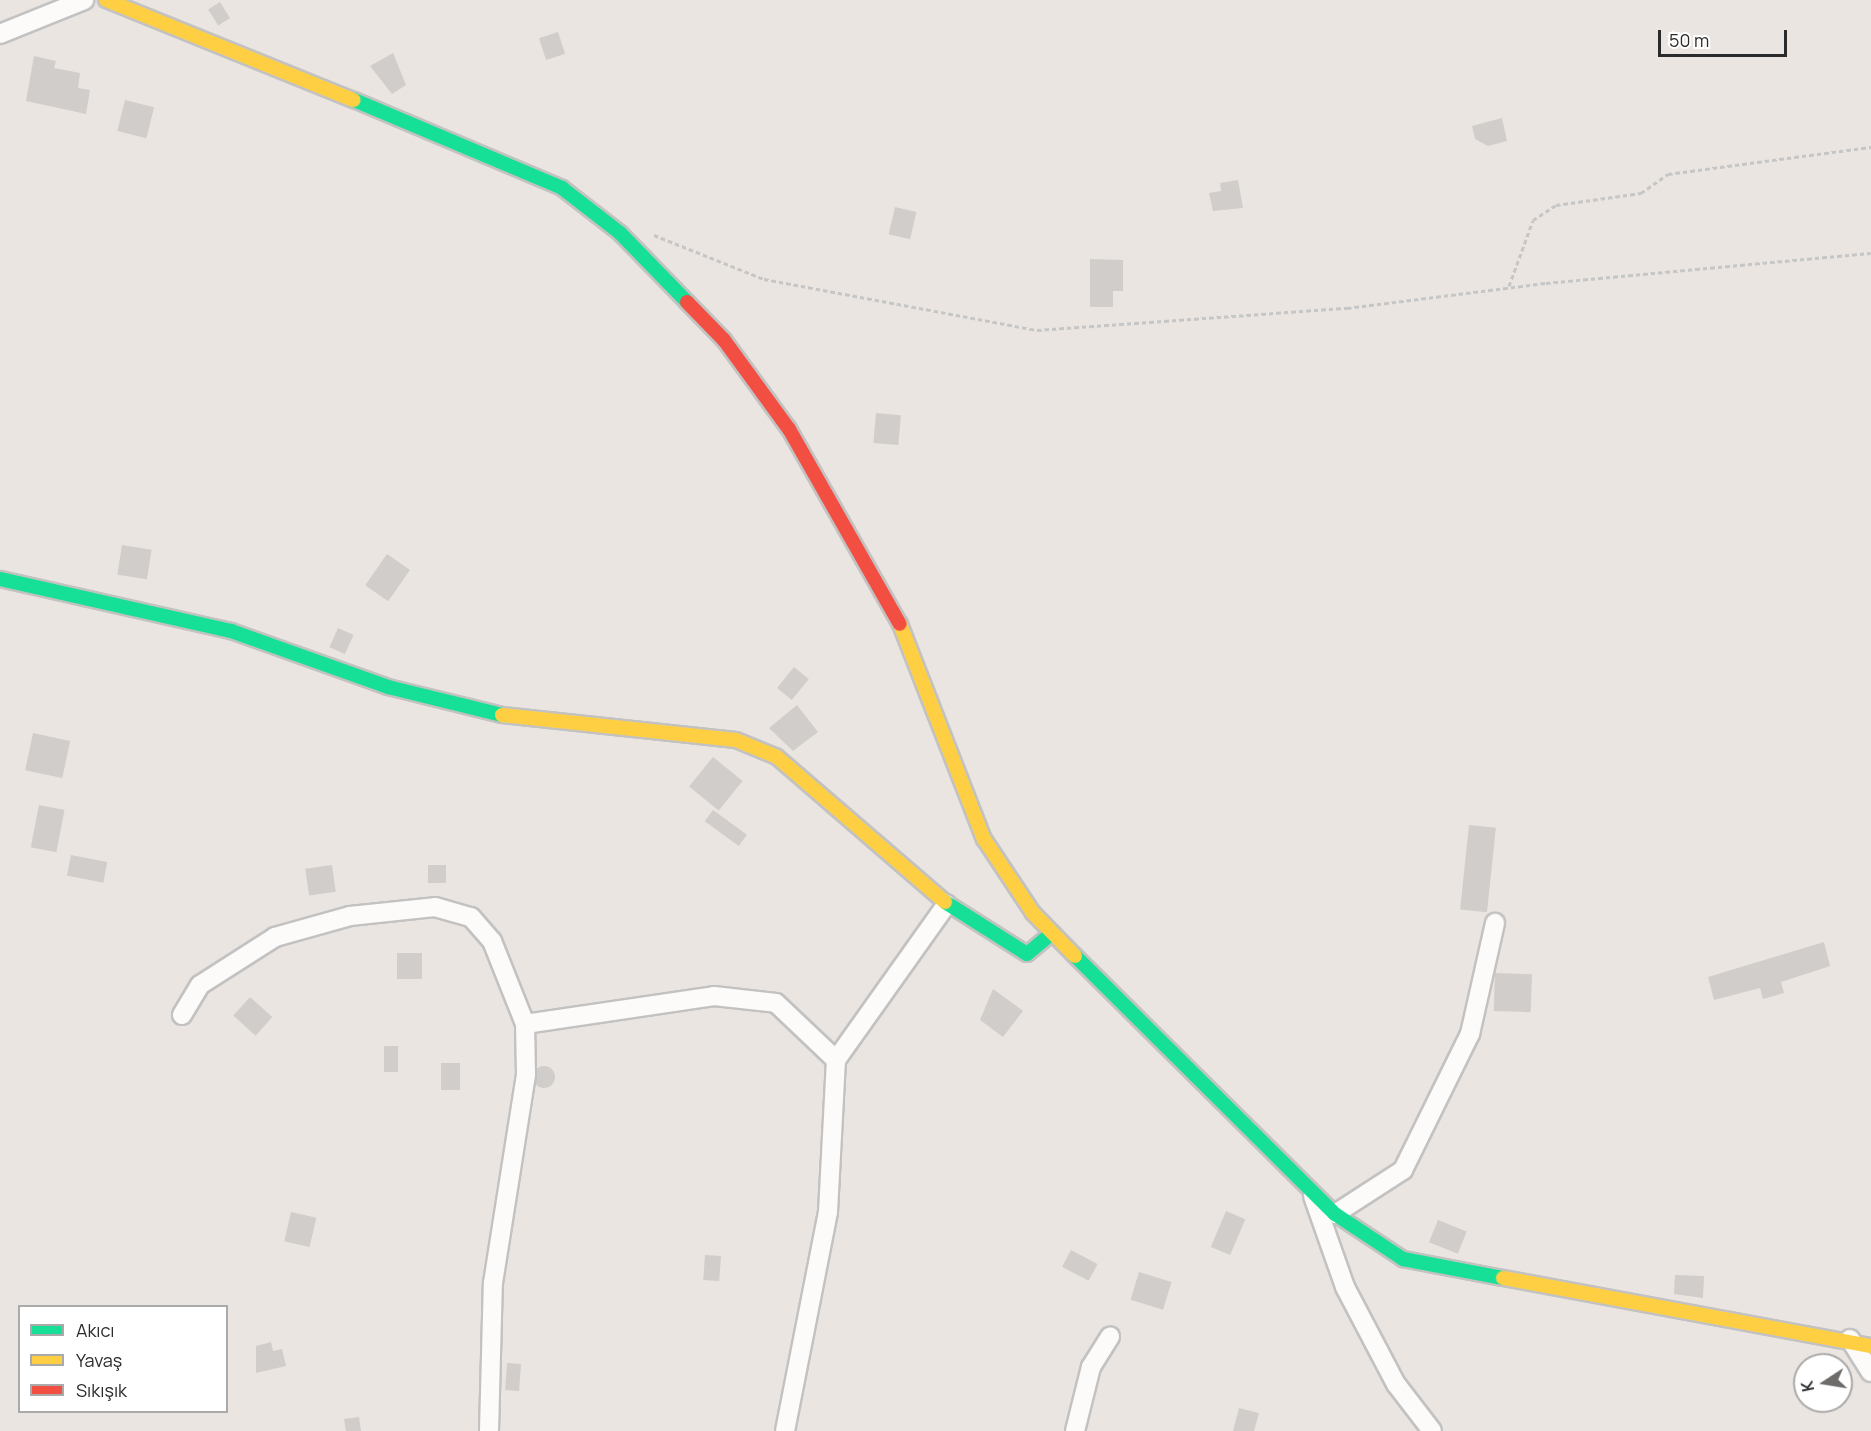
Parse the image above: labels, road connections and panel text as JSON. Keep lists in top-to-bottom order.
{
  "legend": ["Akıcı", "Yavaş", "Sıkışık"],
  "scale_bar": "50 m",
  "north": "left"
}
